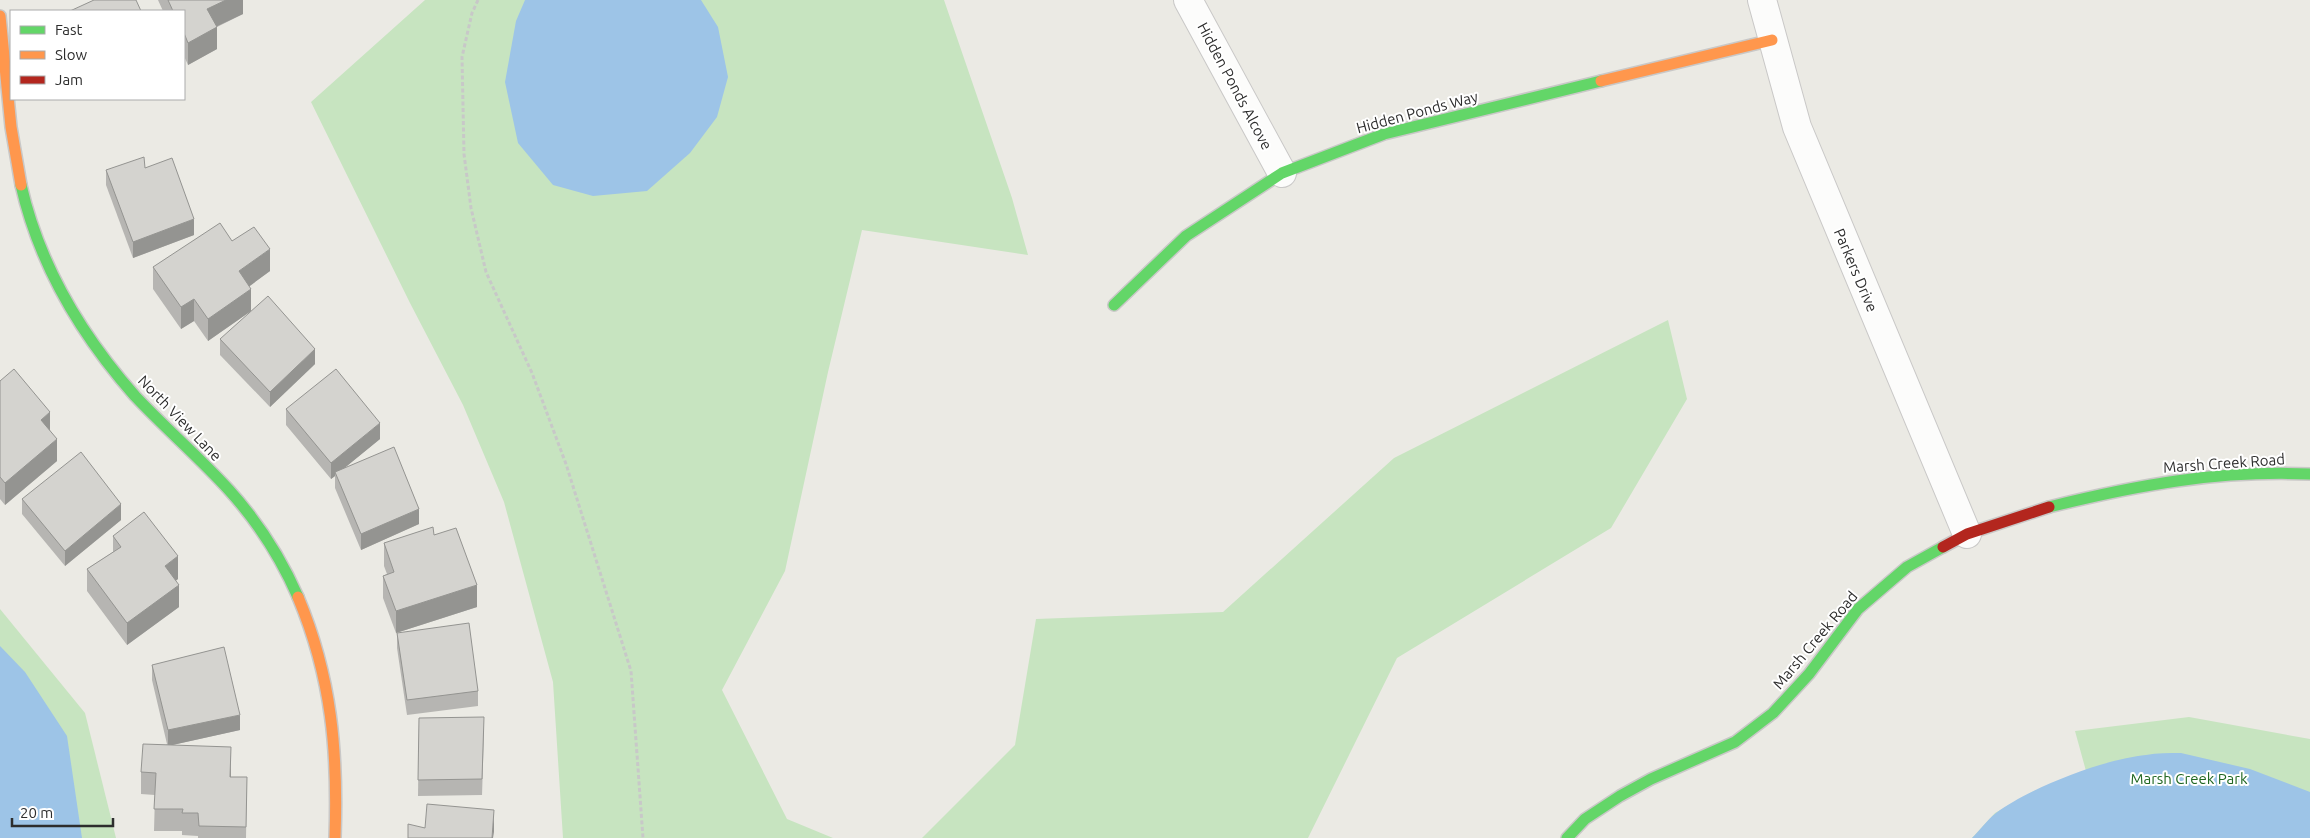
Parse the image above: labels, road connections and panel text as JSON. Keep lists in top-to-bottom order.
{
  "streets": {
    "street": [
      "Hidden Ponds Alcove",
      "Hidden Ponds Way",
      "Parkers Drive",
      "North View Lane",
      "Marsh Creek Road"
    ]
  },
  "crossings": [
    ["Hidden Ponds Alcove", "Hidden Ponds Way"],
    ["Hidden Ponds Way", "Parkers Drive"],
    ["Parkers Drive", "Marsh Creek Road"]
  ],
  "parks": ["Marsh Creek Park"],
  "legend": ["Fast", "Slow", "Jam"],
  "scale_bar": "20 m"
}
